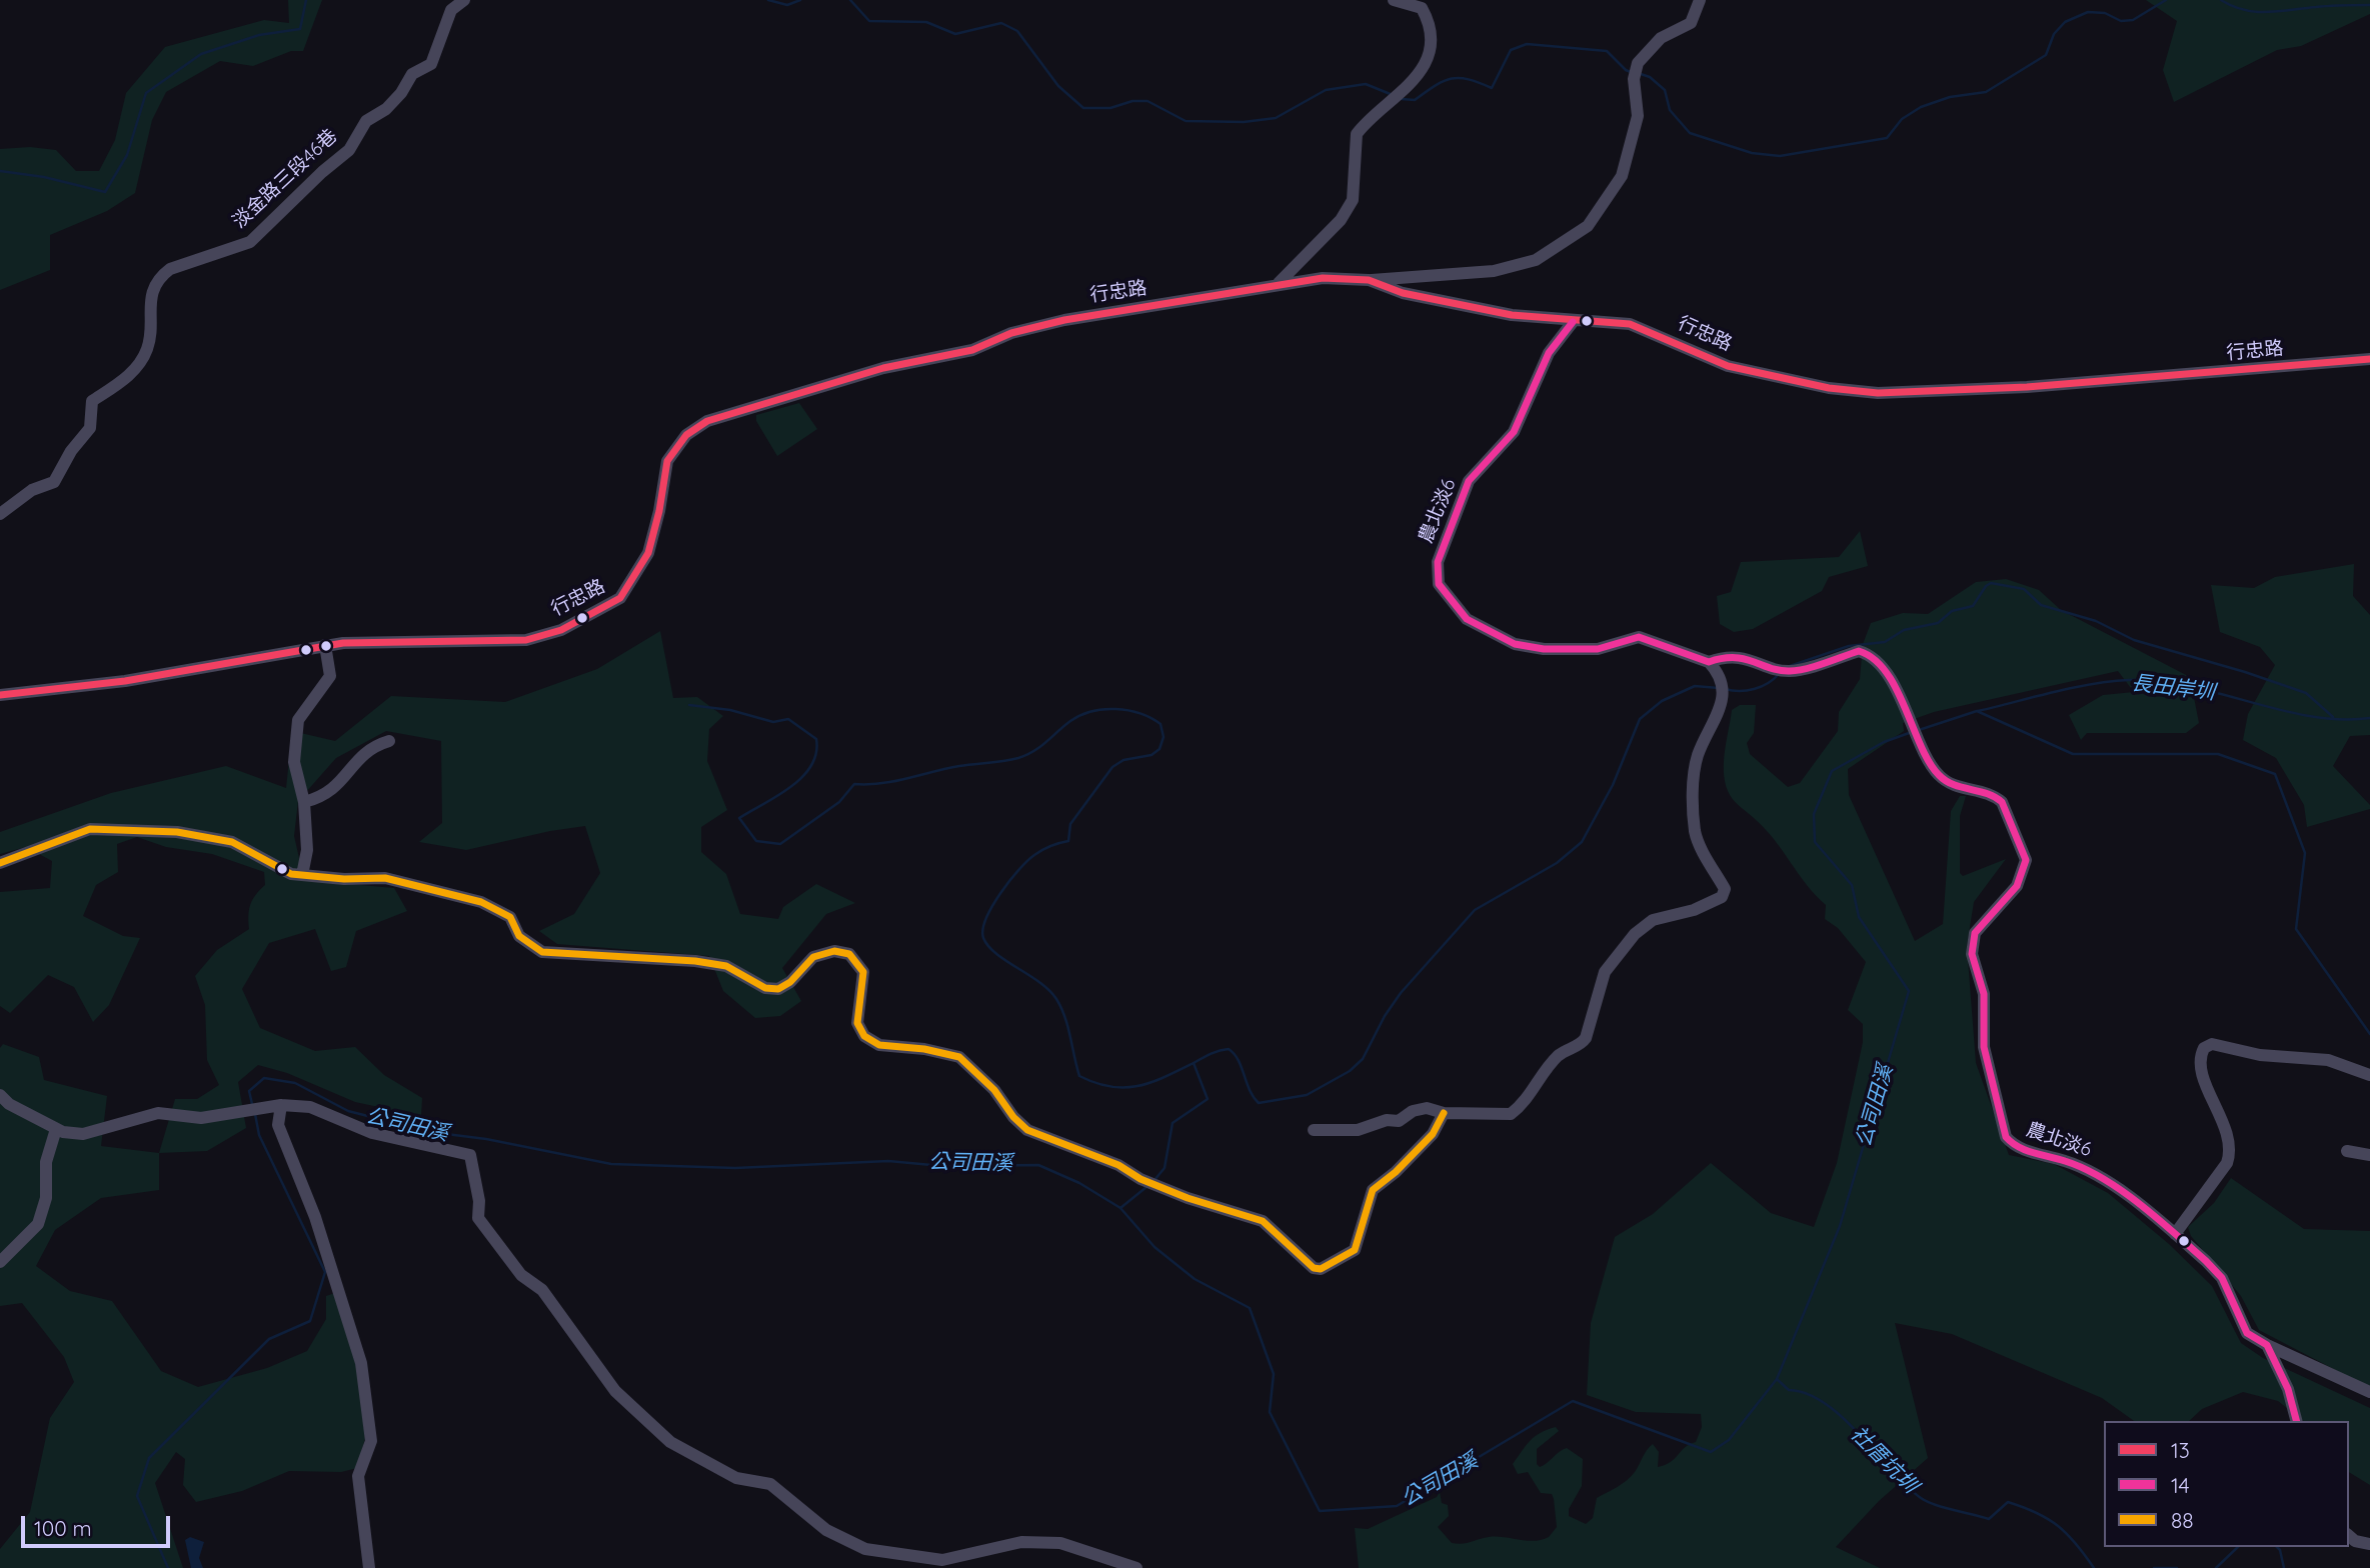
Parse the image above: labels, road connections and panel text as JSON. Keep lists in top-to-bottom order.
{
  "streets": {
    "street": ["淡金路三段46巷", "行忠路", "農北淡6"]
  },
  "crossings": [
    ["行忠路", "農北淡6"]
  ],
  "water": ["長田岸圳", "公司田溪", "社厝坑圳"],
  "lines": ["transit line 13", "transit line 14", "transit line 88"],
  "legend": ["13", "14", "88"],
  "scale_bar": "100 m"
}
